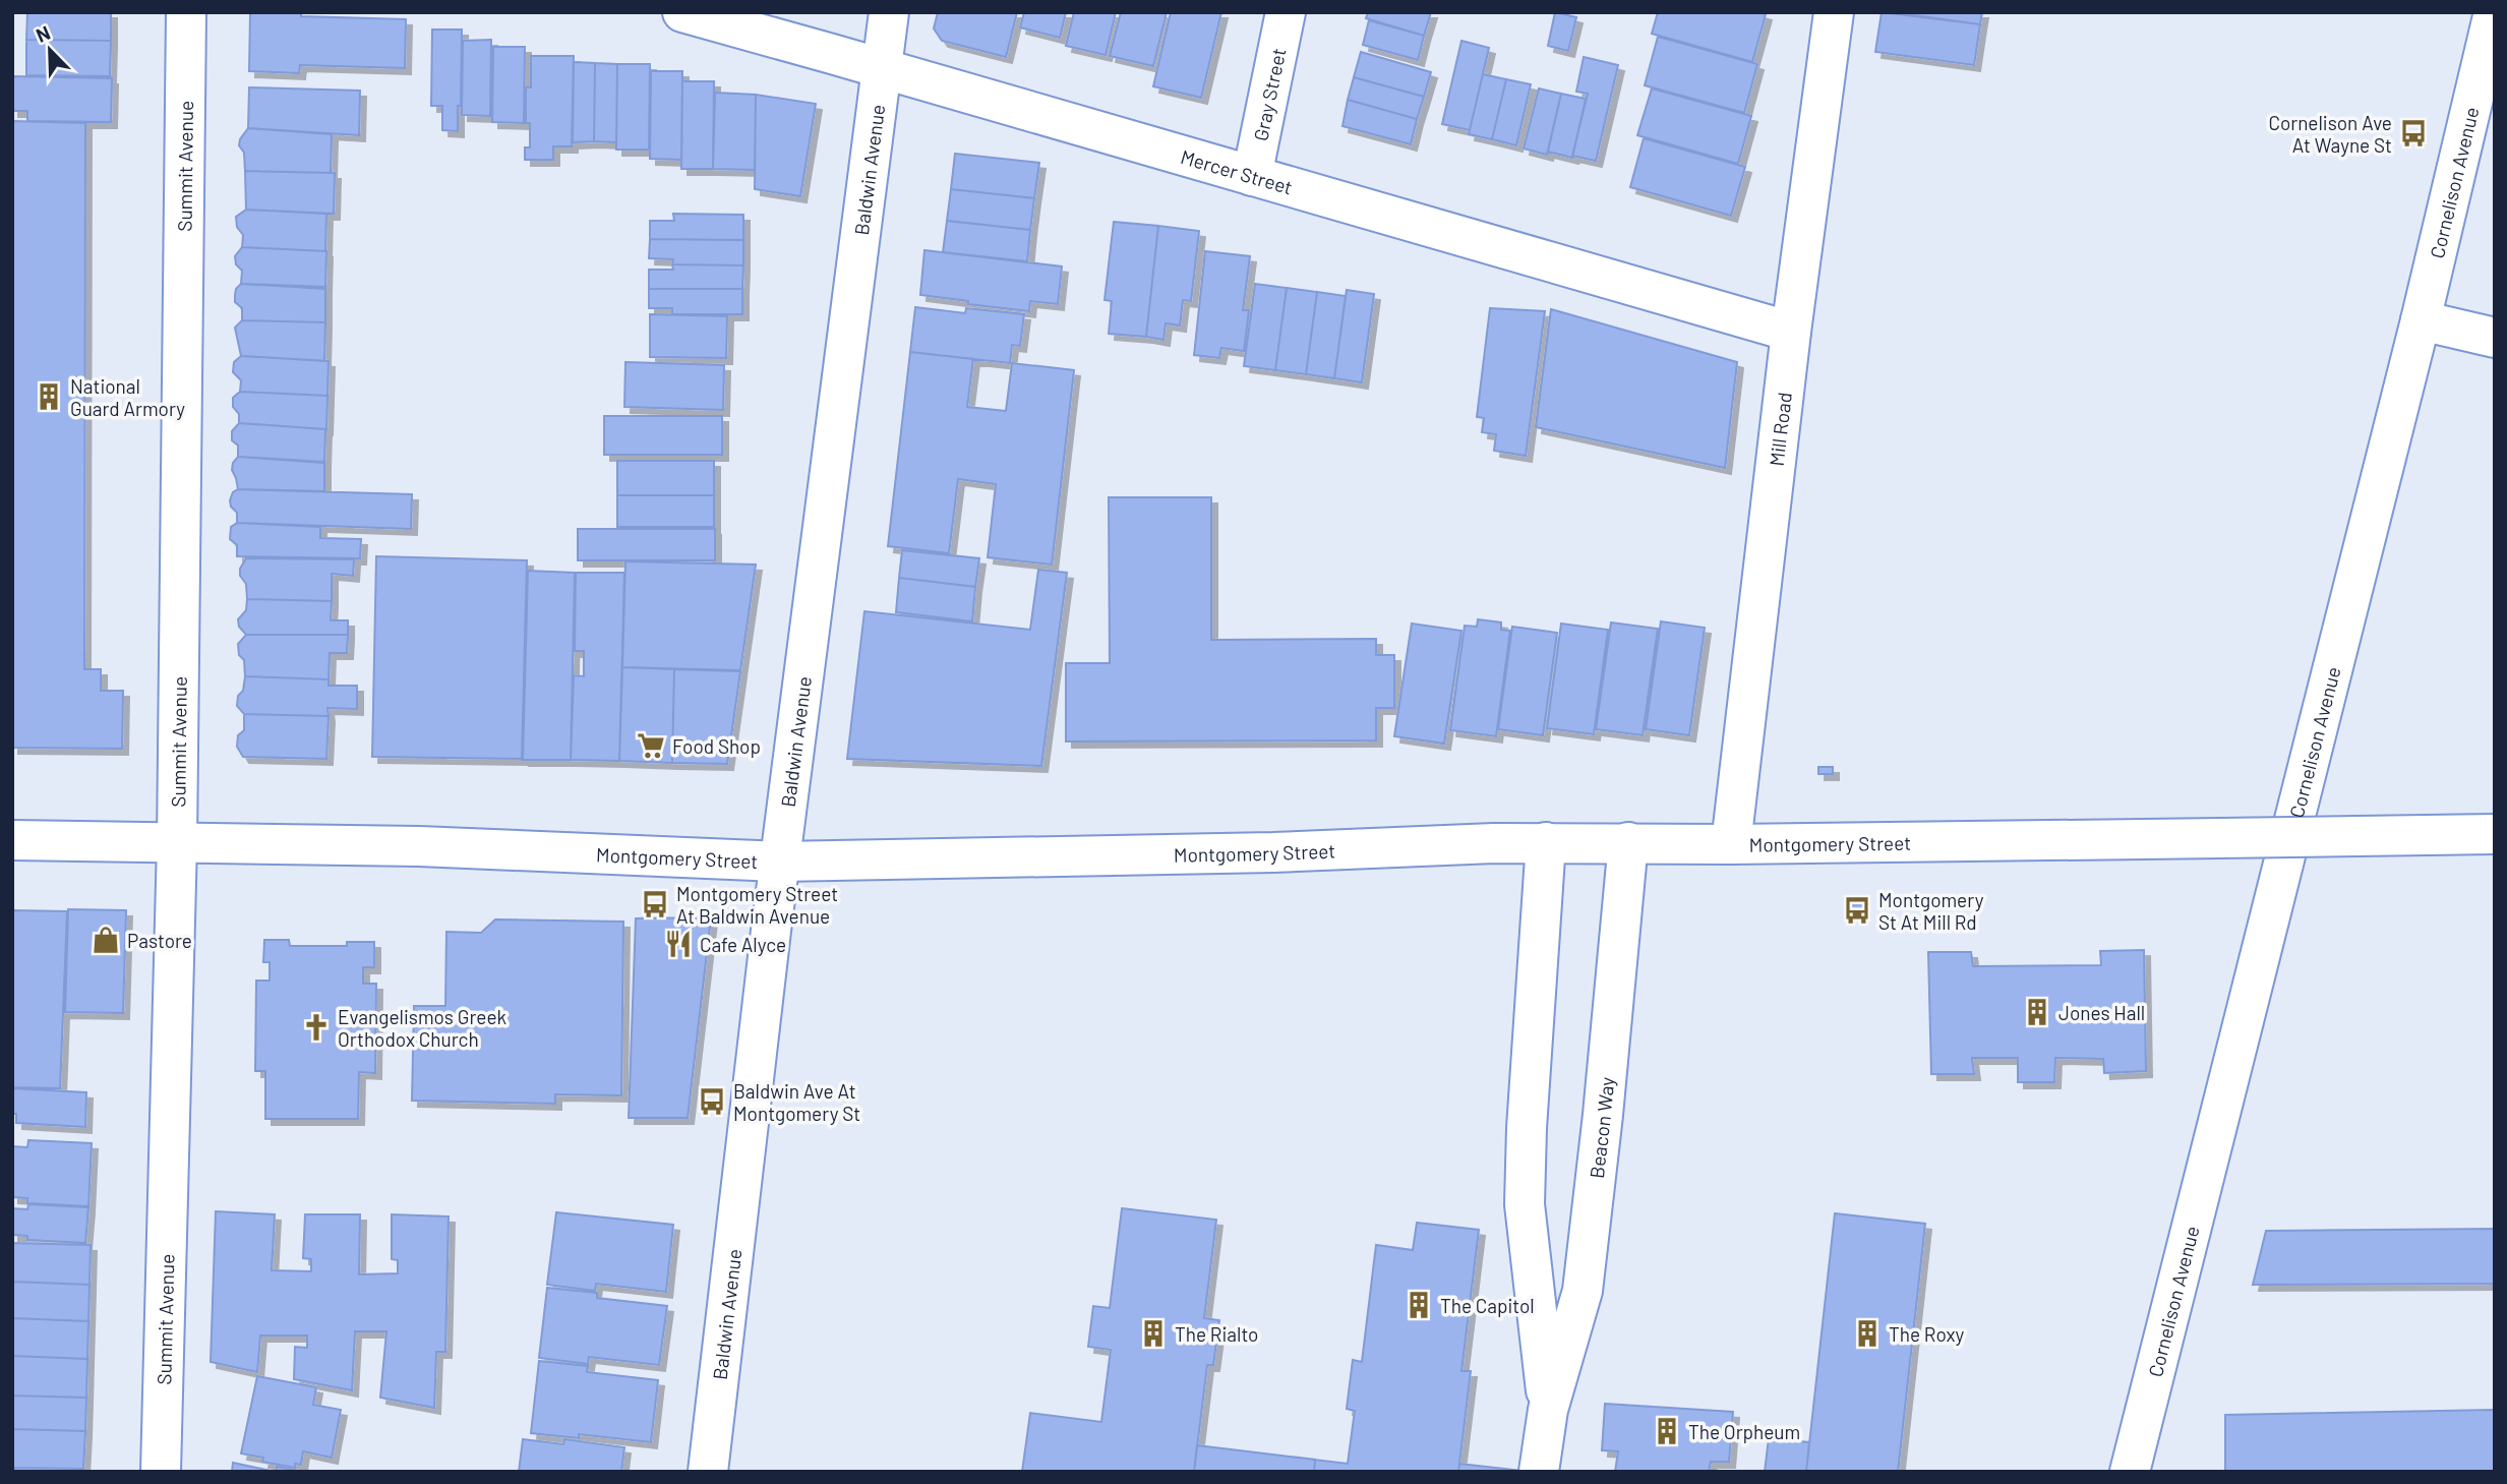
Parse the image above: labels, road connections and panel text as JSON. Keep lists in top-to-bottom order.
{
  "streets": {
    "street": [
      "Gray Street",
      "Summit Avenue",
      "Baldwin Avenue",
      "Mercer Street",
      "Cornelison Avenue",
      "Mill Road",
      "Montgomery Street",
      "Beacon Way"
    ]
  },
  "crossings": [
    ["Gray Street", "Mercer Street"],
    ["Summit Avenue", "Montgomery Street"],
    ["Baldwin Avenue", "Mercer Street"],
    ["Baldwin Avenue", "Montgomery Street"],
    ["Mercer Street", "Mill Road"],
    ["Mill Road", "Montgomery Street"],
    ["Montgomery Street", "Beacon Way"]
  ],
  "places": {
    "bus stop": [
      "Cornelison Ave At Wayne St",
      "Montgomery Street At Baldwin Avenue",
      "Montgomery St At Mill Rd",
      "Baldwin Ave At Montgomery St"
    ],
    "building": [
      "National Guard Armory",
      "Jones Hall",
      "The Capitol",
      "The Rialto",
      "The Roxy",
      "The Orpheum"
    ],
    "supermarket": ["Food Shop"],
    "shop": ["Pastore"],
    "restaurant": ["Cafe Alyce"],
    "church": ["Evangelismos Greek Orthodox Church"]
  },
  "north": "top left"
}
